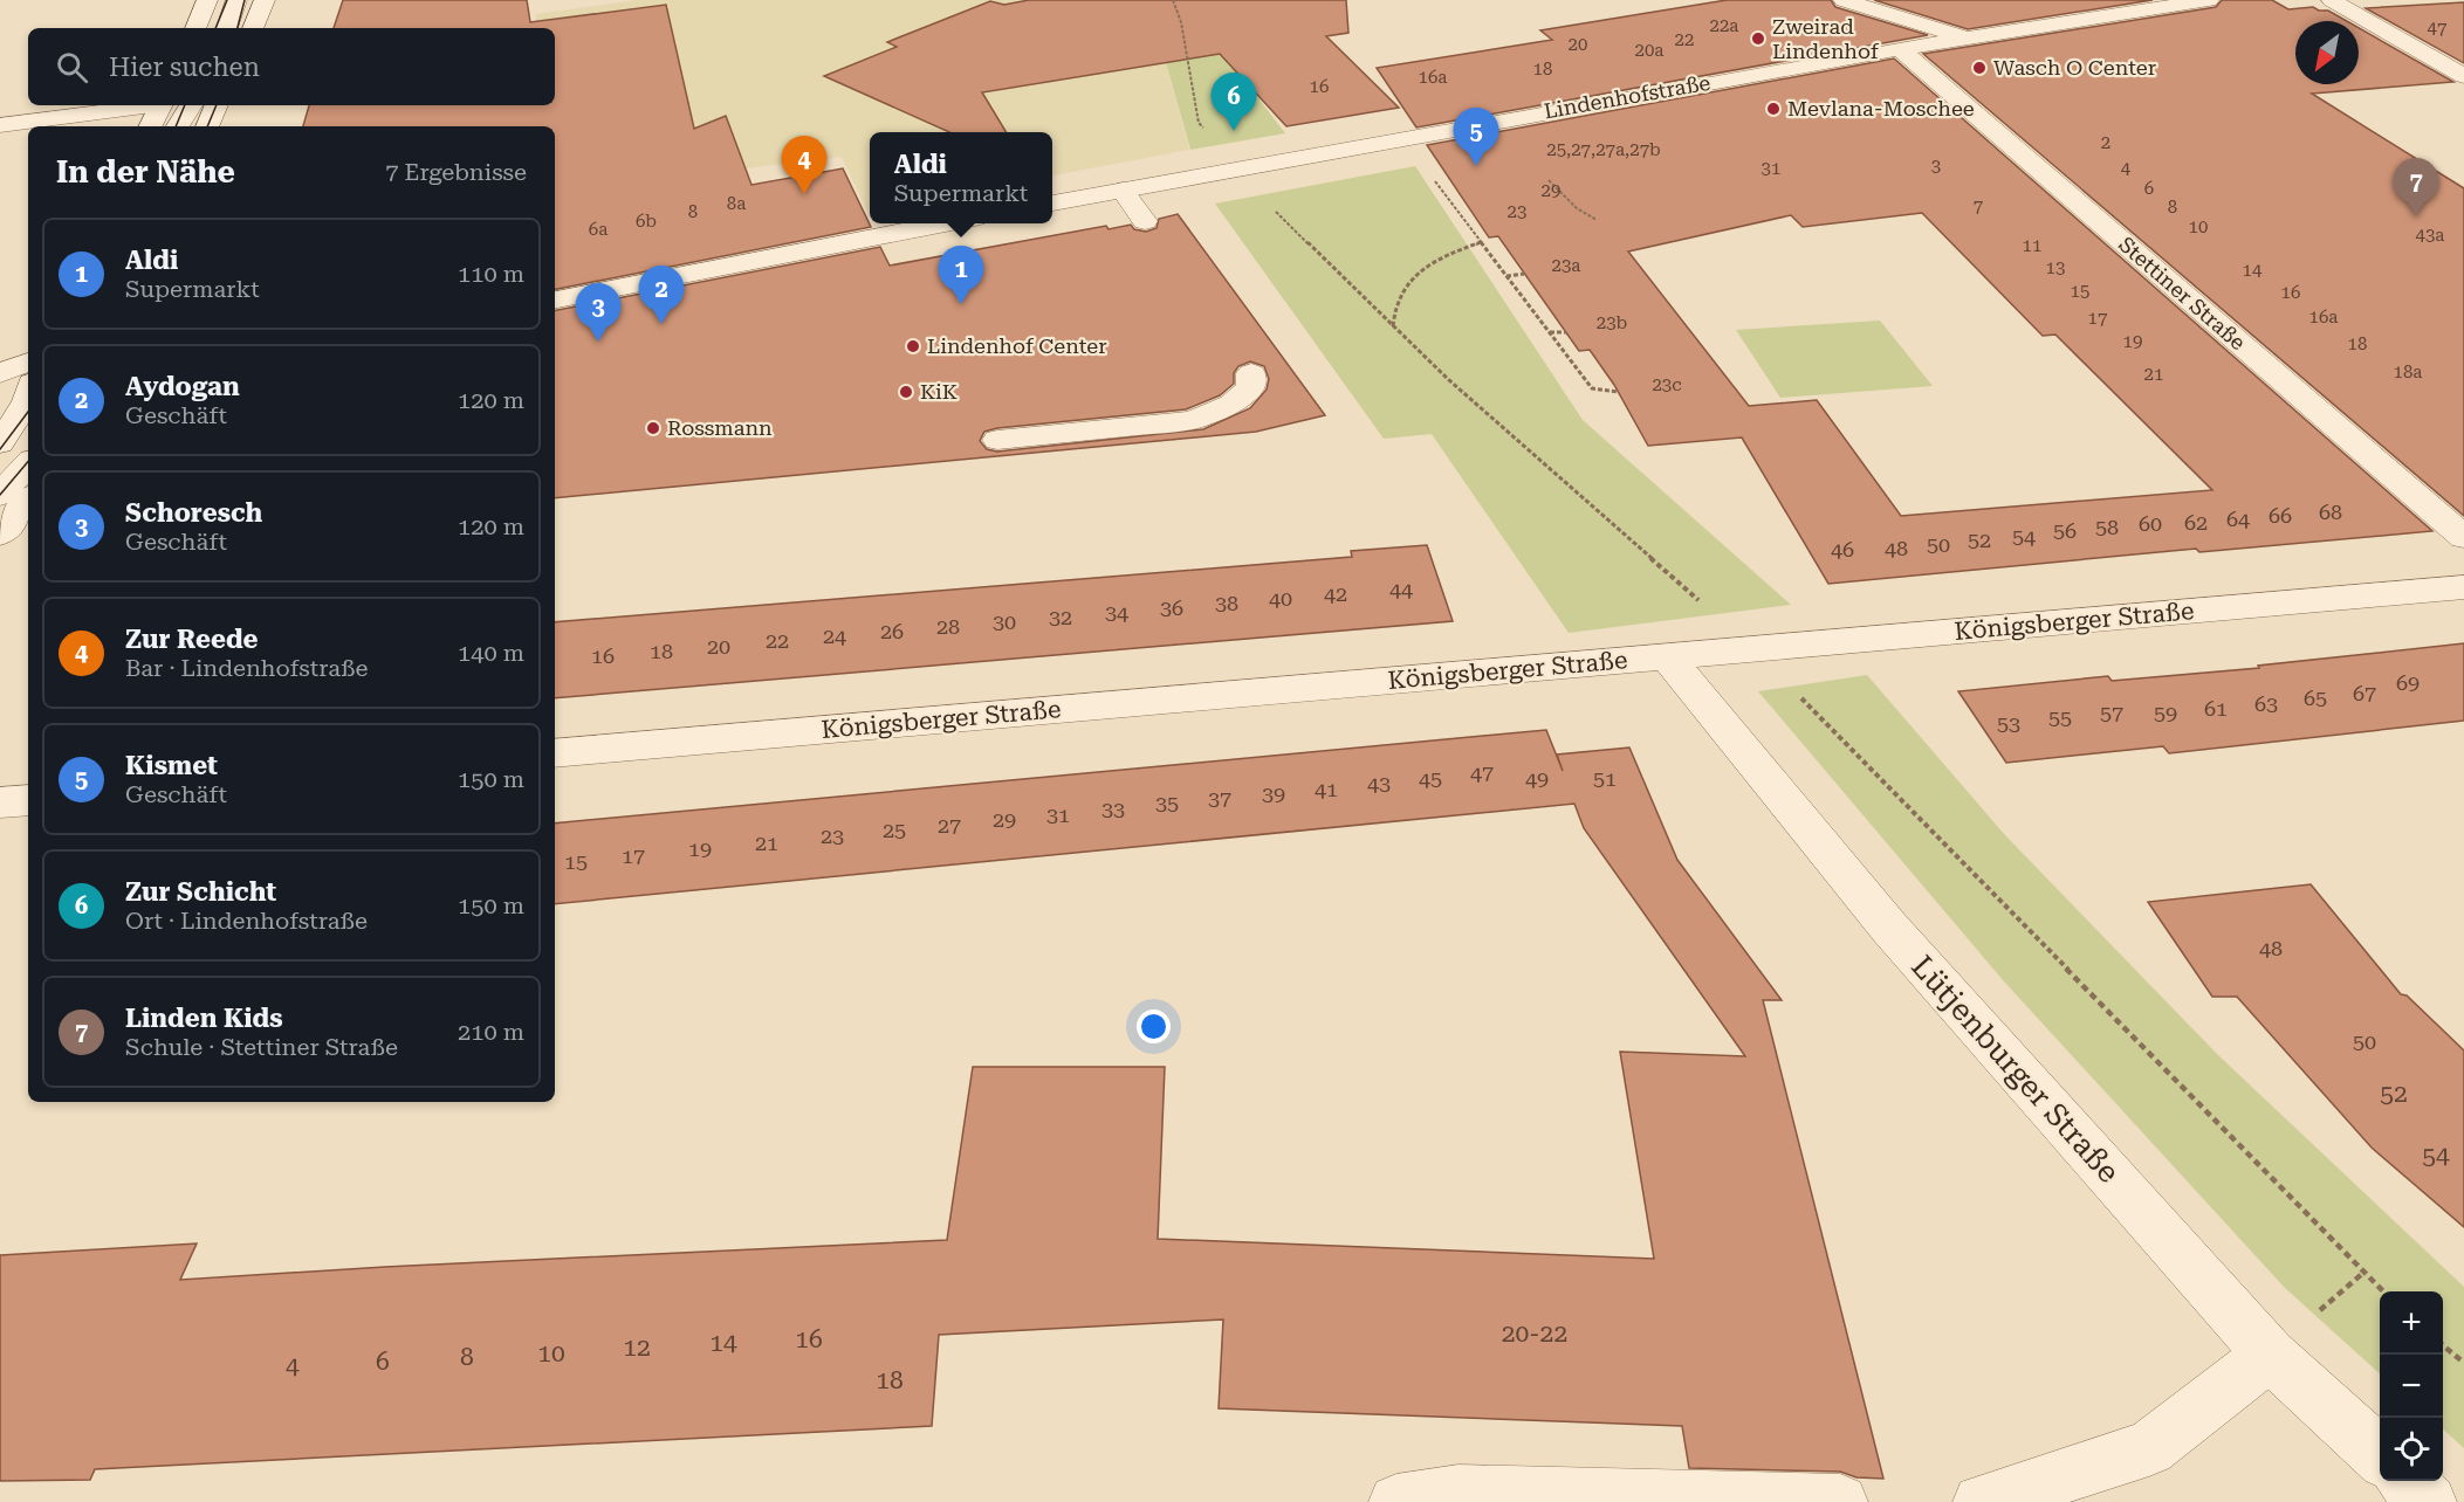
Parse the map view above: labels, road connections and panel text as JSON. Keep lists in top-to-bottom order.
{
  "streets": {
    "street": [
      "Lindenhofstraße",
      "Stettiner Straße",
      "Königsberger Straße",
      "Lütjenburger Straße"
    ]
  },
  "crossings": [
    ["Lindenhofstraße", "Stettiner Straße"],
    ["Königsberger Straße", "Lütjenburger Straße"]
  ],
  "places": [
    "Zweirad Lindenhof",
    "Wasch O Center",
    "Mevlana-Moschee",
    "Lindenhof Center",
    "KiK",
    "Rossmann"
  ],
  "house_numbers": [
    "22a",
    "47",
    "22",
    "20",
    "20a",
    "18",
    "16a",
    "16",
    "2",
    "25,27,27a,27b",
    "3",
    "31",
    "4",
    "6",
    "29",
    "8a",
    "7",
    "8",
    "8",
    "23",
    "6b",
    "10",
    "6a",
    "43a",
    "11",
    "23a",
    "13",
    "14",
    "15",
    "16",
    "16a",
    "17",
    "23b",
    "19",
    "18",
    "18a",
    "21",
    "23c",
    "68",
    "66",
    "64",
    "62",
    "60",
    "58",
    "56",
    "54",
    "52",
    "50",
    "48",
    "46",
    "44",
    "42",
    "40",
    "38",
    "36",
    "34",
    "32",
    "30",
    "28",
    "26",
    "24",
    "22",
    "20",
    "18",
    "16",
    "69",
    "67",
    "65",
    "63",
    "61",
    "57",
    "59",
    "55",
    "53",
    "47",
    "45",
    "49",
    "51",
    "43",
    "41",
    "39",
    "37",
    "35",
    "33",
    "31",
    "29",
    "27",
    "25",
    "23",
    "21",
    "19",
    "17",
    "15",
    "48",
    "50",
    "52",
    "54",
    "20-22",
    "16",
    "14",
    "12",
    "10",
    "8",
    "6",
    "4",
    "18"
  ],
  "north": "bottom left",
  "page": {
    "search": "Hier suchen",
    "pins": [
      "6",
      "5",
      "4",
      "7",
      "1",
      "2",
      "3"
    ],
    "heading": ["In der Nähe", "7 Ergebnisse"],
    "popup": ["Aldi", "Supermarkt"],
    "list": [
      {
        "mark": "1",
        "name": "Aldi",
        "note": "Supermarkt",
        "value": "110 m"
      },
      {
        "mark": "2",
        "name": "Aydogan",
        "note": "Geschäft",
        "value": "120 m"
      },
      {
        "mark": "3",
        "name": "Schoresch",
        "note": "Geschäft",
        "value": "120 m"
      },
      {
        "mark": "4",
        "name": "Zur Reede",
        "note": "Bar · Lindenhofstraße",
        "value": "140 m"
      },
      {
        "mark": "5",
        "name": "Kismet",
        "note": "Geschäft",
        "value": "150 m"
      },
      {
        "mark": "6",
        "name": "Zur Schicht",
        "note": "Ort · Lindenhofstraße",
        "value": "150 m"
      },
      {
        "mark": "7",
        "name": "Linden Kids",
        "note": "Schule · Stettiner Straße",
        "value": "210 m"
      }
    ],
    "map_buttons": ["+", "−"]
  }
}
